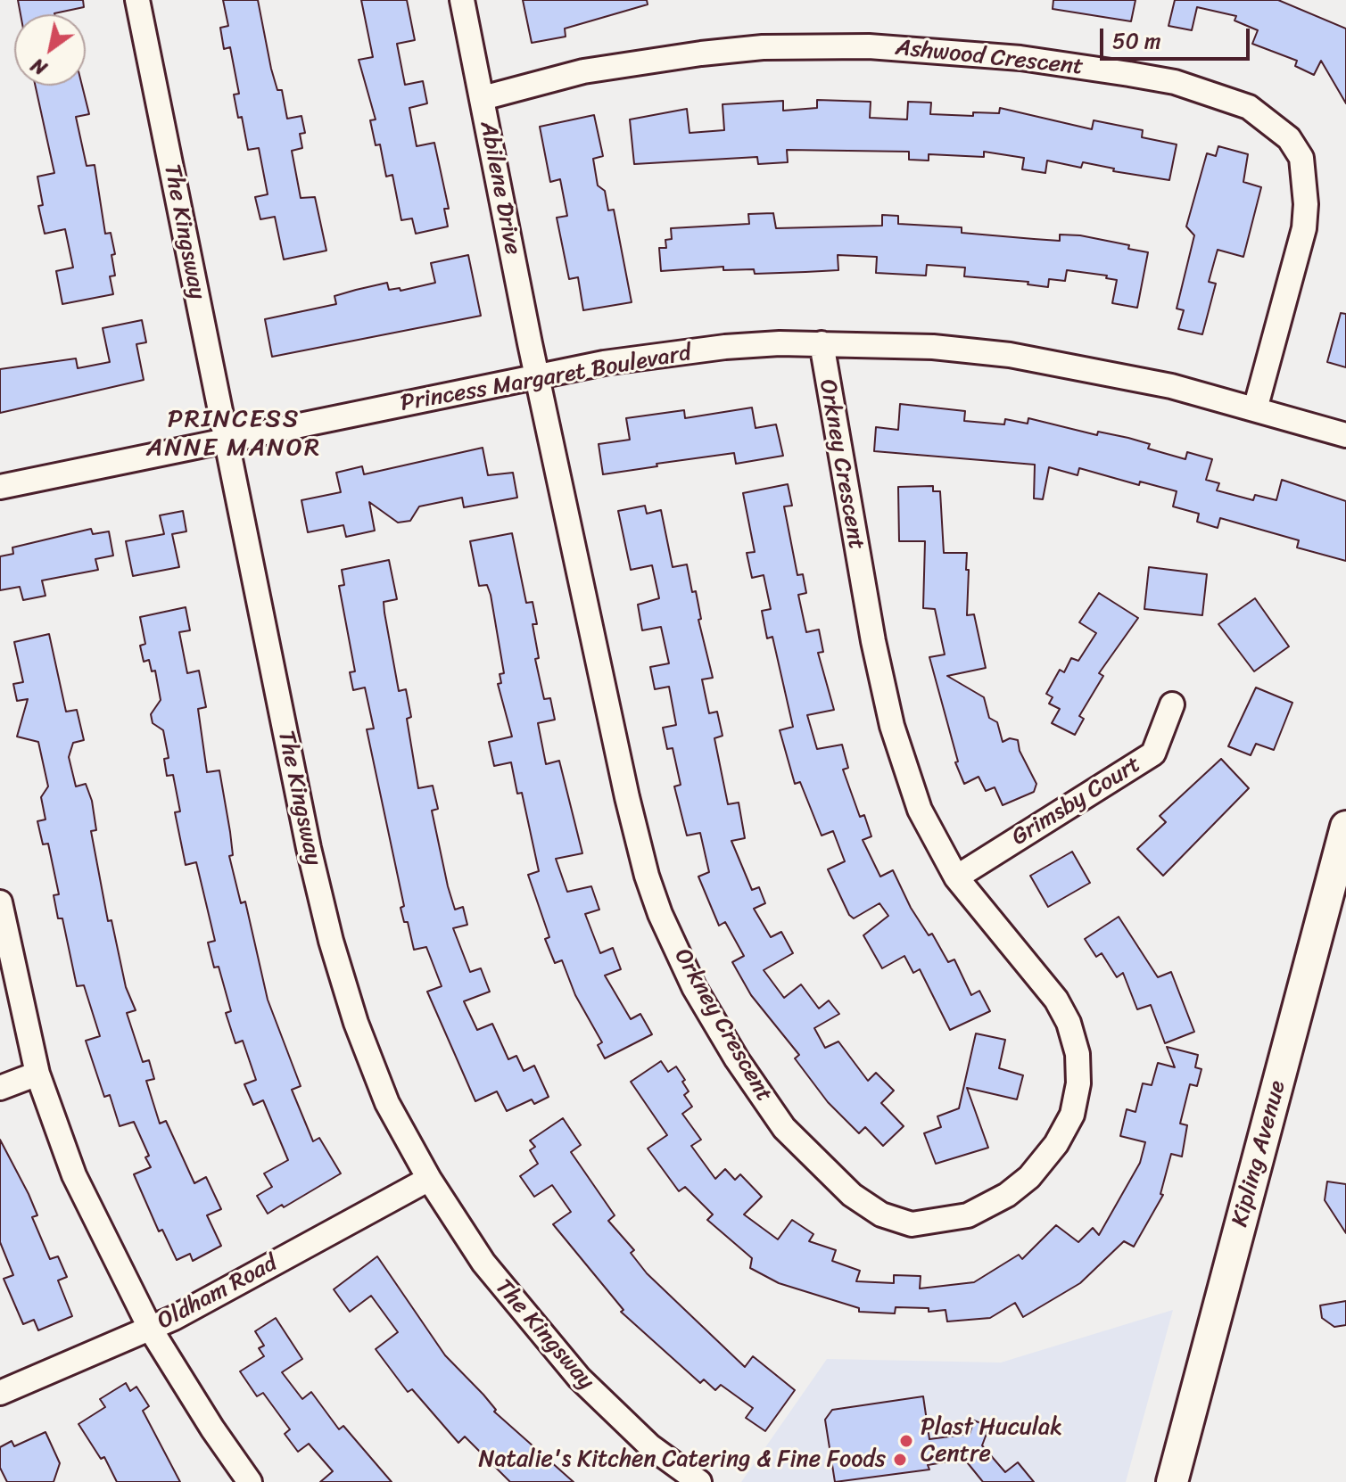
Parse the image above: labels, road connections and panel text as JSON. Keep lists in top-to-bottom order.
{
  "streets": {
    "main road": ["Kipling Avenue"],
    "street": [
      "Ashwood Crescent",
      "Abilene Drive",
      "The Kingsway",
      "Princess Margaret Boulevard",
      "Orkney Crescent",
      "Grimsby Court",
      "Oldham Road"
    ]
  },
  "crossings": [
    ["Ashwood Crescent", "Abilene Drive"],
    ["Ashwood Crescent", "Princess Margaret Boulevard"],
    ["Abilene Drive", "Princess Margaret Boulevard"],
    ["Abilene Drive", "Orkney Crescent"],
    ["The Kingsway", "Princess Margaret Boulevard"],
    ["The Kingsway", "Oldham Road"],
    ["Princess Margaret Boulevard", "Orkney Crescent"],
    ["Orkney Crescent", "Grimsby Court"]
  ],
  "districts": ["PRINCESS ANNE MANOR"],
  "places": ["Plast Huculak Centre", "Natalie's Kitchen Catering & Fine Foods"],
  "scale_bar": "50 m",
  "north": "bottom left"
}
